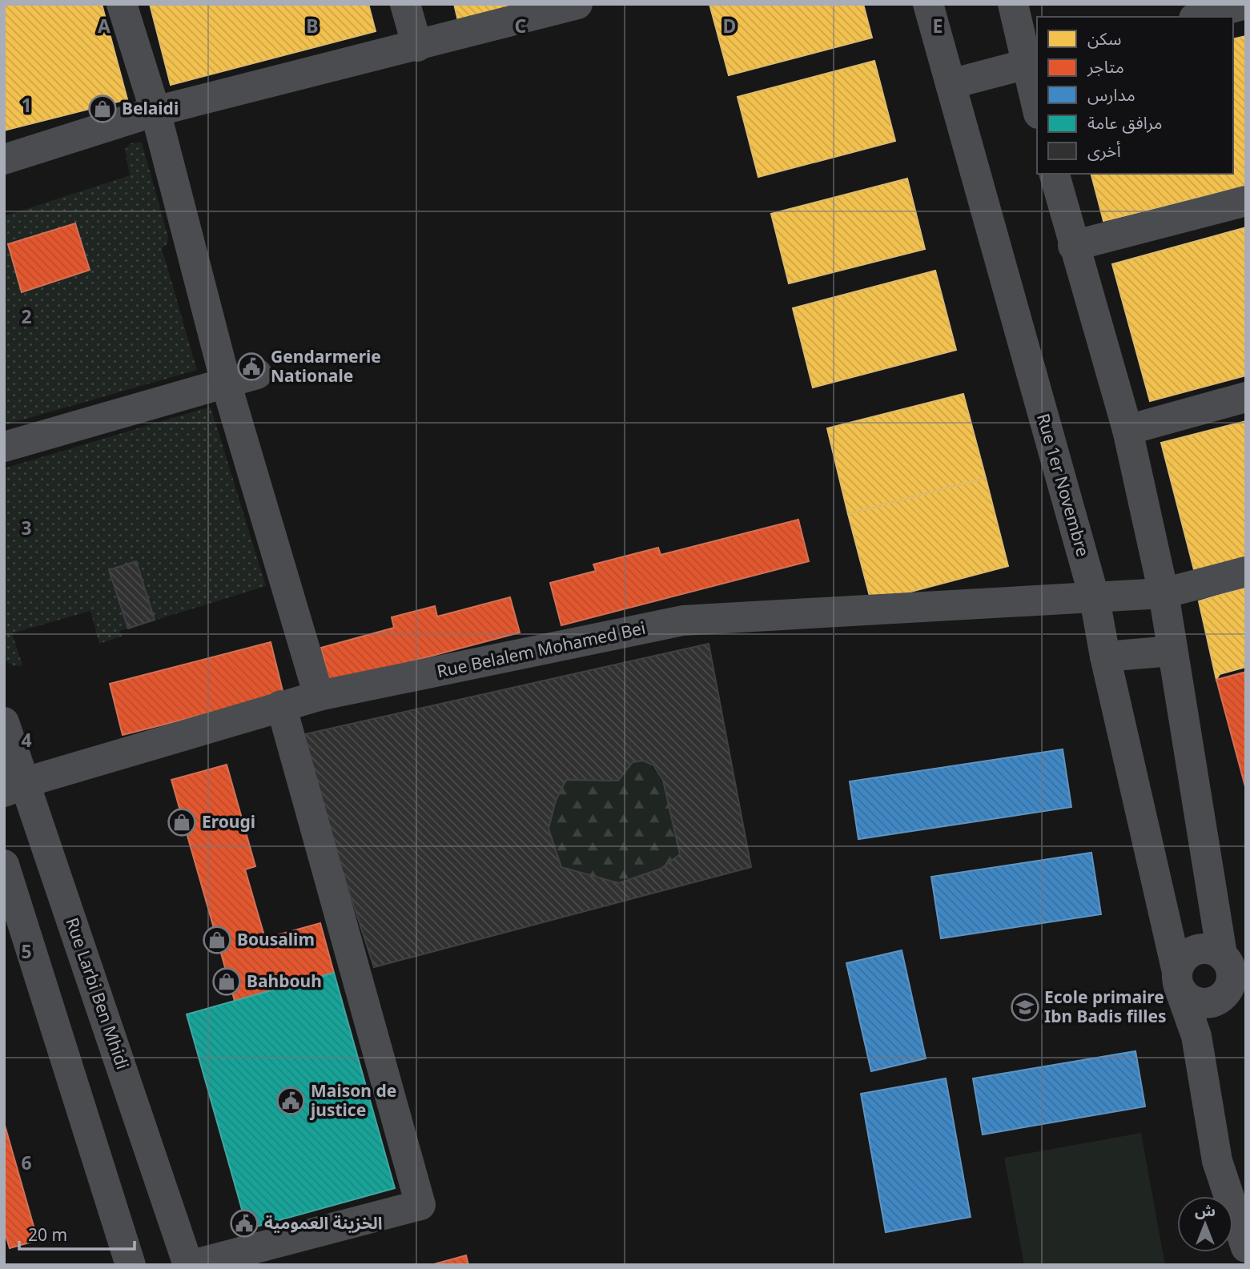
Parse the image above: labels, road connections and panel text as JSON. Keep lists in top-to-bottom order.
{
  "streets": {
    "street": ["Rue 1er Novembre", "Rue Belalem Mohamed Bei", "Rue Larbi Ben Mhidi"]
  },
  "crossings": [
    ["Rue 1er Novembre", "Rue Belalem Mohamed Bei"],
    ["Rue Belalem Mohamed Bei", "Rue Larbi Ben Mhidi"]
  ],
  "places": {
    "shop": [
      "Belaidi",
      "Erougi",
      "Bousalim",
      "Bahbouh"
    ],
    "public building": ["Gendarmerie Nationale", "Maison de justice", "الخزينة العمومية"],
    "school or university": ["Ecole primaire Ibn Badis filles"]
  },
  "legend": [
    "سكن",
    "متاجر",
    "مدارس",
    "مرافق عامة",
    "أخرى"
  ],
  "scale_bar": "20 m",
  "north": "top",
  "grid": {
    "columns": [
      "A",
      "B",
      "C",
      "D",
      "E"
    ],
    "rows": [
      "1",
      "2",
      "3",
      "4",
      "5",
      "6"
    ]
  }
}
